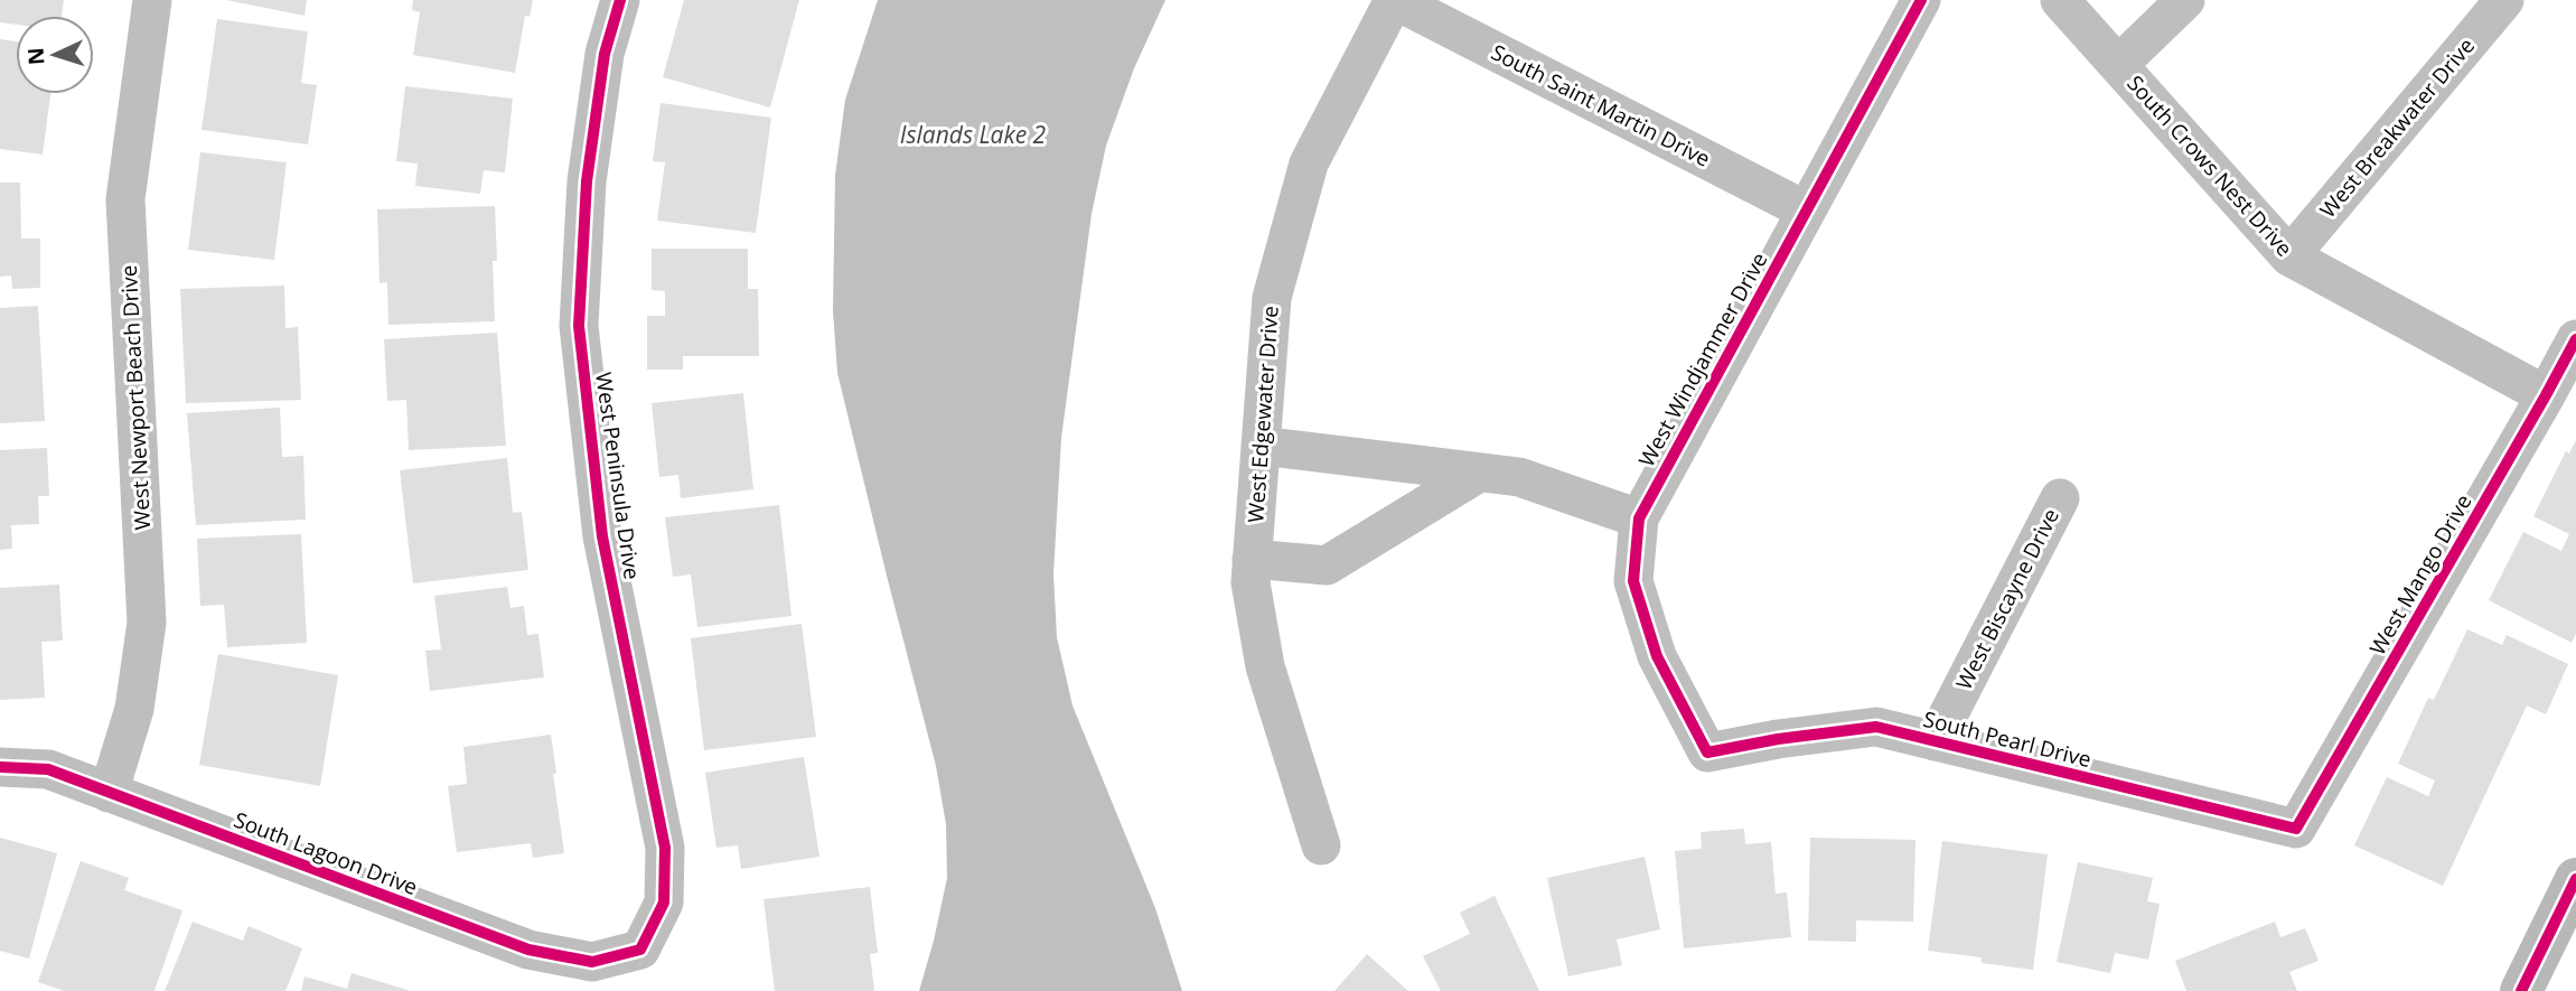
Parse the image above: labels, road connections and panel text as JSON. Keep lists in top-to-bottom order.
{
  "streets": {
    "street": [
      "South Saint Martin Drive",
      "West Breakwater Drive",
      "South Crows Nest Drive",
      "West Windjammer Drive",
      "West Newport Beach Drive",
      "West Edgewater Drive",
      "West Peninsula Drive",
      "West Mango Drive",
      "West Biscayne Drive",
      "South Pearl Drive",
      "South Lagoon Drive"
    ]
  },
  "crossings": [
    ["South Saint Martin Drive", "West Windjammer Drive"],
    ["South Saint Martin Drive", "West Edgewater Drive"],
    ["West Breakwater Drive", "South Crows Nest Drive"],
    ["South Crows Nest Drive", "West Mango Drive"],
    ["West Windjammer Drive", "South Pearl Drive"],
    ["West Newport Beach Drive", "South Lagoon Drive"],
    ["West Peninsula Drive", "South Lagoon Drive"],
    ["West Mango Drive", "South Pearl Drive"],
    ["West Biscayne Drive", "South Pearl Drive"]
  ],
  "water": ["Islands Lake 2"],
  "north": "left"
}
